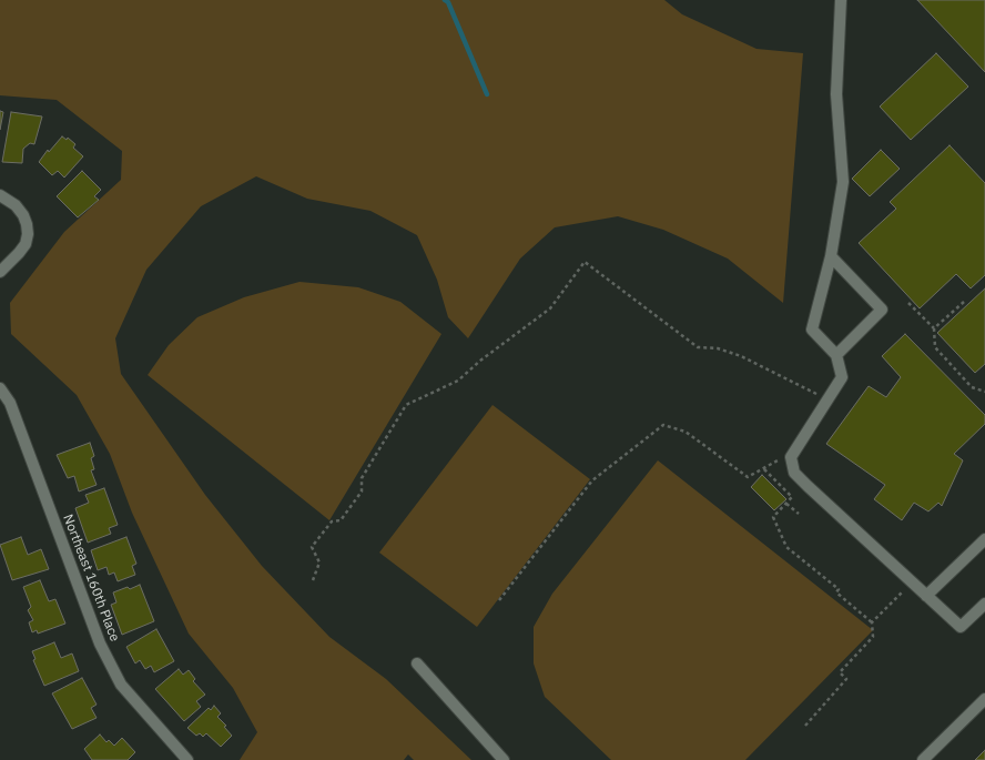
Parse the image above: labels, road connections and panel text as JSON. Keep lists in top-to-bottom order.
{
  "streets": {
    "street": ["Northeast 160th Place"]
  }
}
